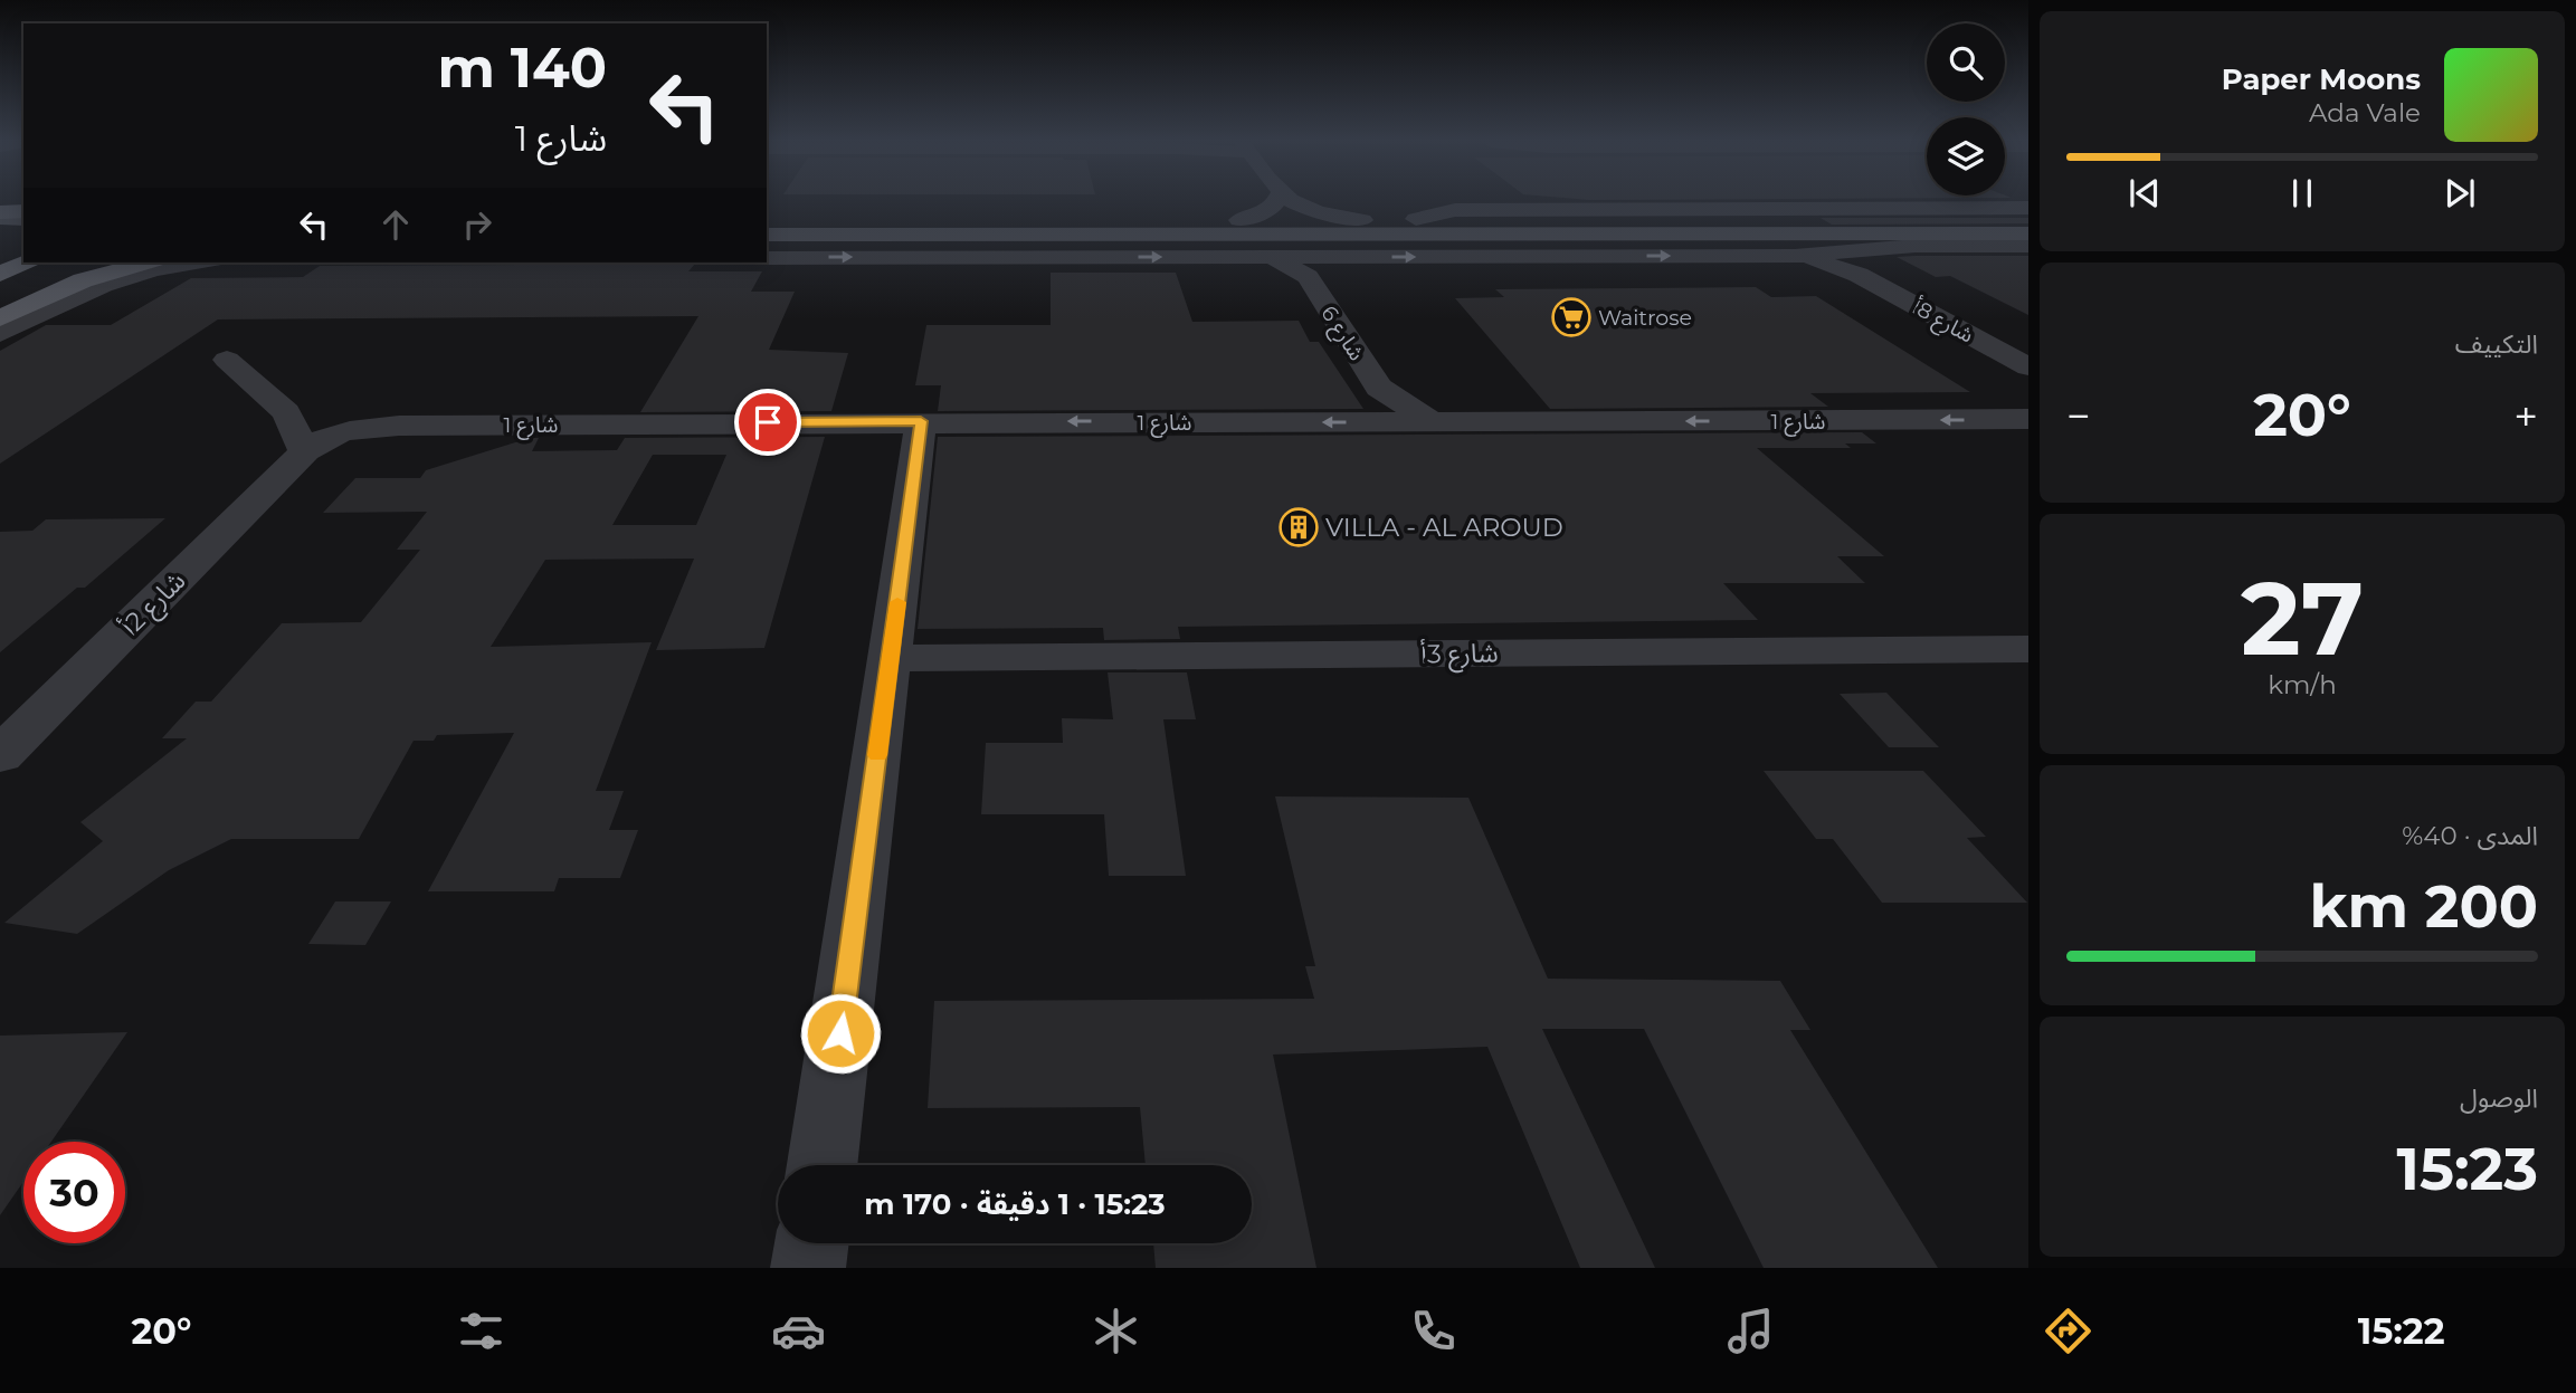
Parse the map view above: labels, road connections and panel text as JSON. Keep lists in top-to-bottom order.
{
  "streets": {
    "street": [
      "شارع 8أ",
      "شارع 6",
      "شارع 1",
      "شارع 2أ",
      "شارع 3أ"
    ]
  },
  "crossings": [
    ["شارع 6", "شارع 1"],
    ["شارع 1", "شارع 2أ"]
  ],
  "one_way": ["شارع 6"],
  "places": {
    "supermarket": ["Waitrose"],
    "building": ["VILLA - AL AROUD"]
  },
  "page": {
    "turn": ["140 m", "شارع 1"],
    "song": ["Paper Moons", "Ada Vale"],
    "tile": [
      "التكييف",
      ["27", "km/h"],
      ["المدى · 40%", "200 km"],
      ["الوصول", "15:23"]
    ],
    "heat": ["−", "20°", "+"],
    "limit": "30",
    "trip": "15:23 · 1 دقيقة · 170 m",
    "tabs": ["15:22", "20°"]
  }
}
